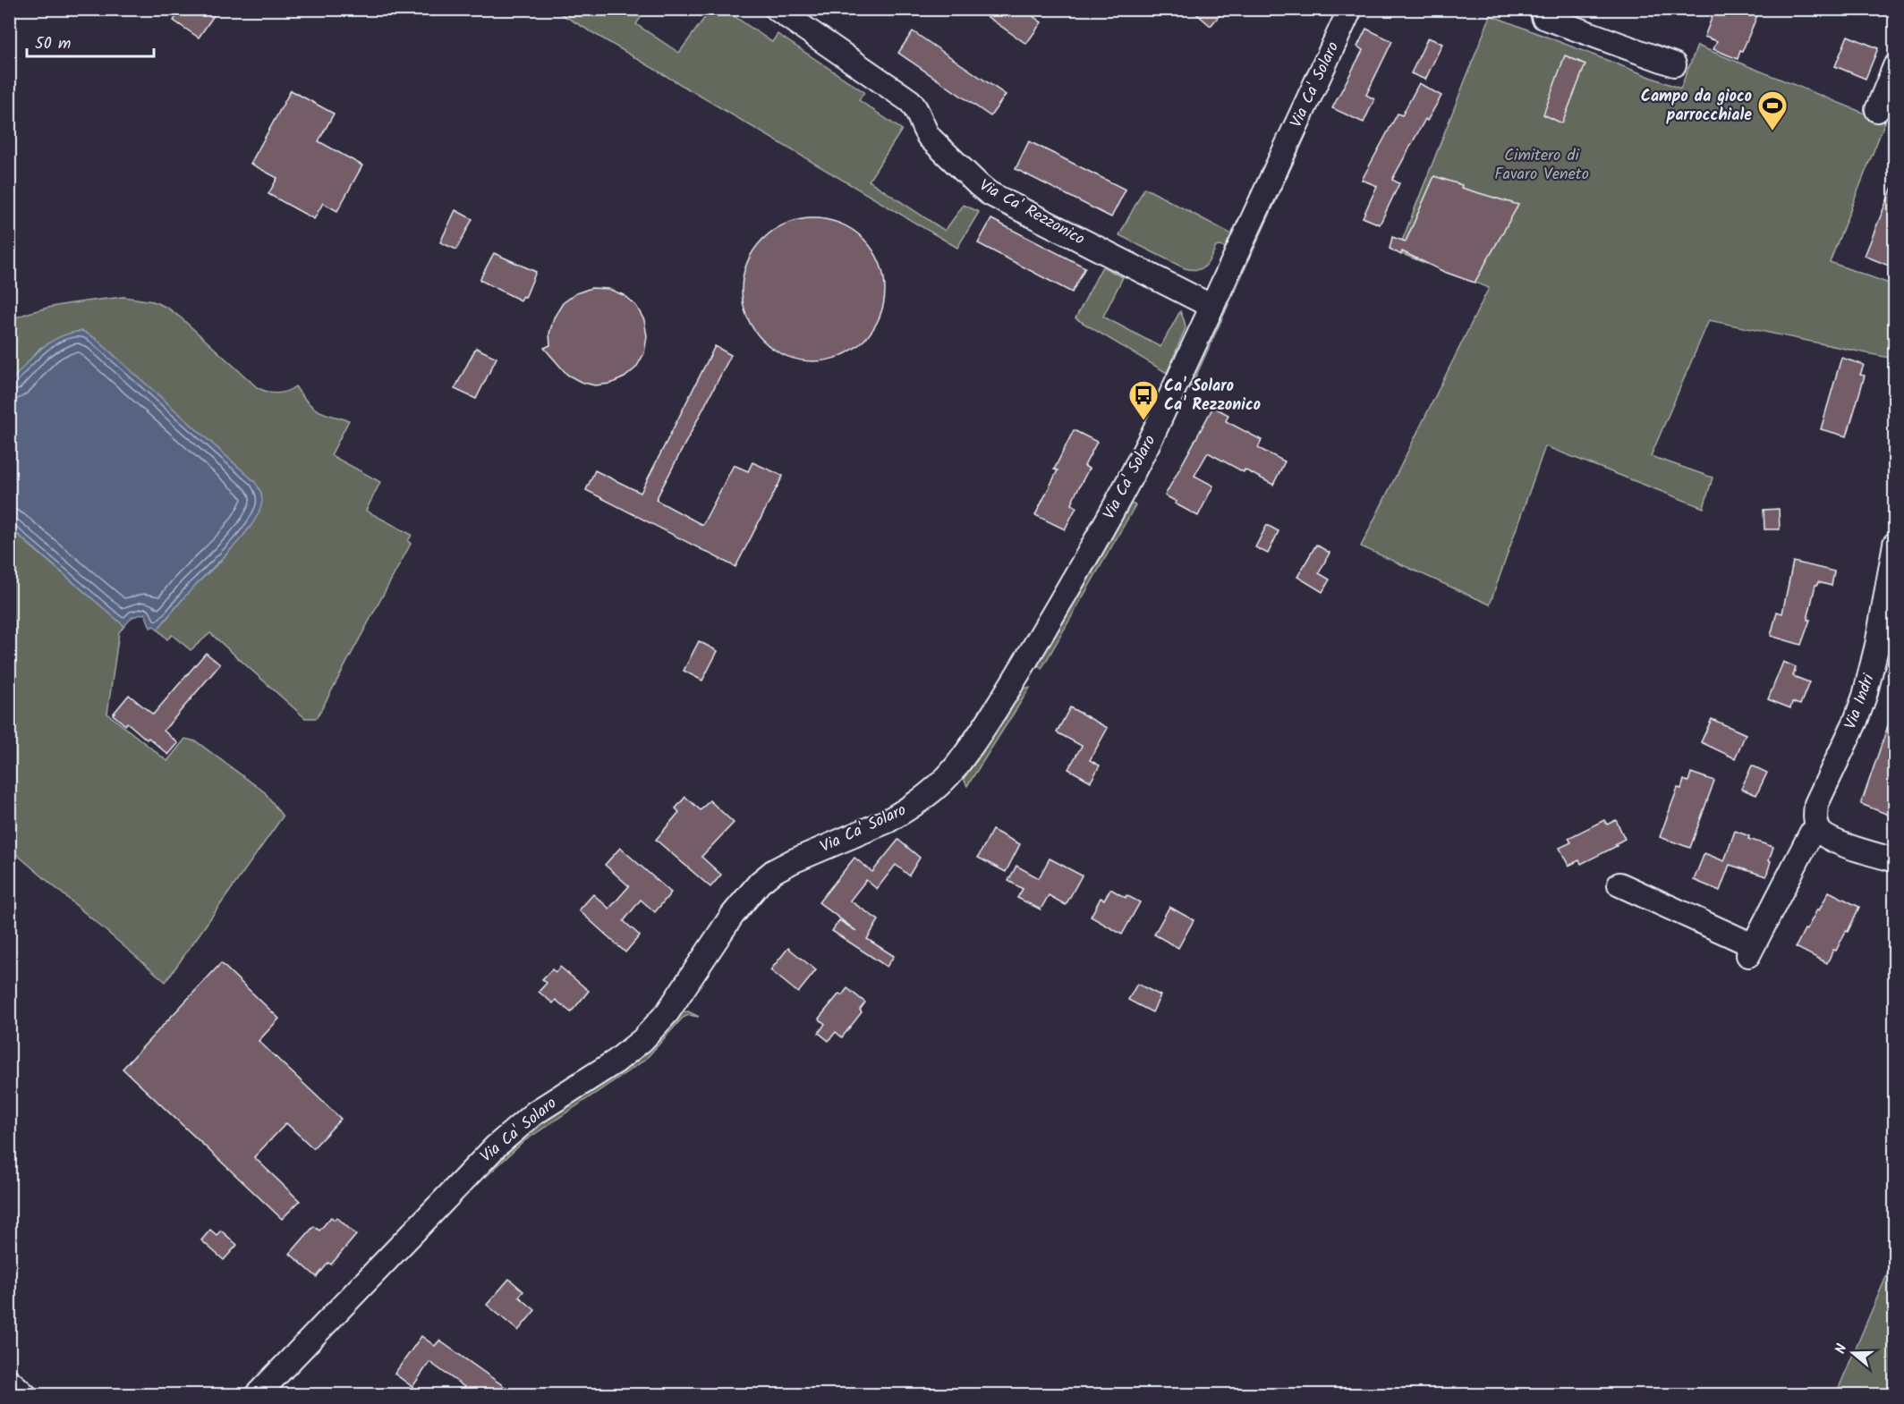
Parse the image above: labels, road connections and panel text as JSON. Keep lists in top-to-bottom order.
{
  "streets": {
    "street": ["Via Ca' Solaro", "Via Ca' Rezzonico", "Via Indri"]
  },
  "crossings": [
    ["Via Ca' Solaro", "Via Ca' Rezzonico"]
  ],
  "parks": ["Cimitero di Favaro Veneto"],
  "places": {
    "sports": ["Campo da gioco parrocchiale"],
    "bus stop": ["Ca' Solaro Ca' Rezzonico"]
  },
  "scale_bar": "50 m",
  "north": "left"
}
